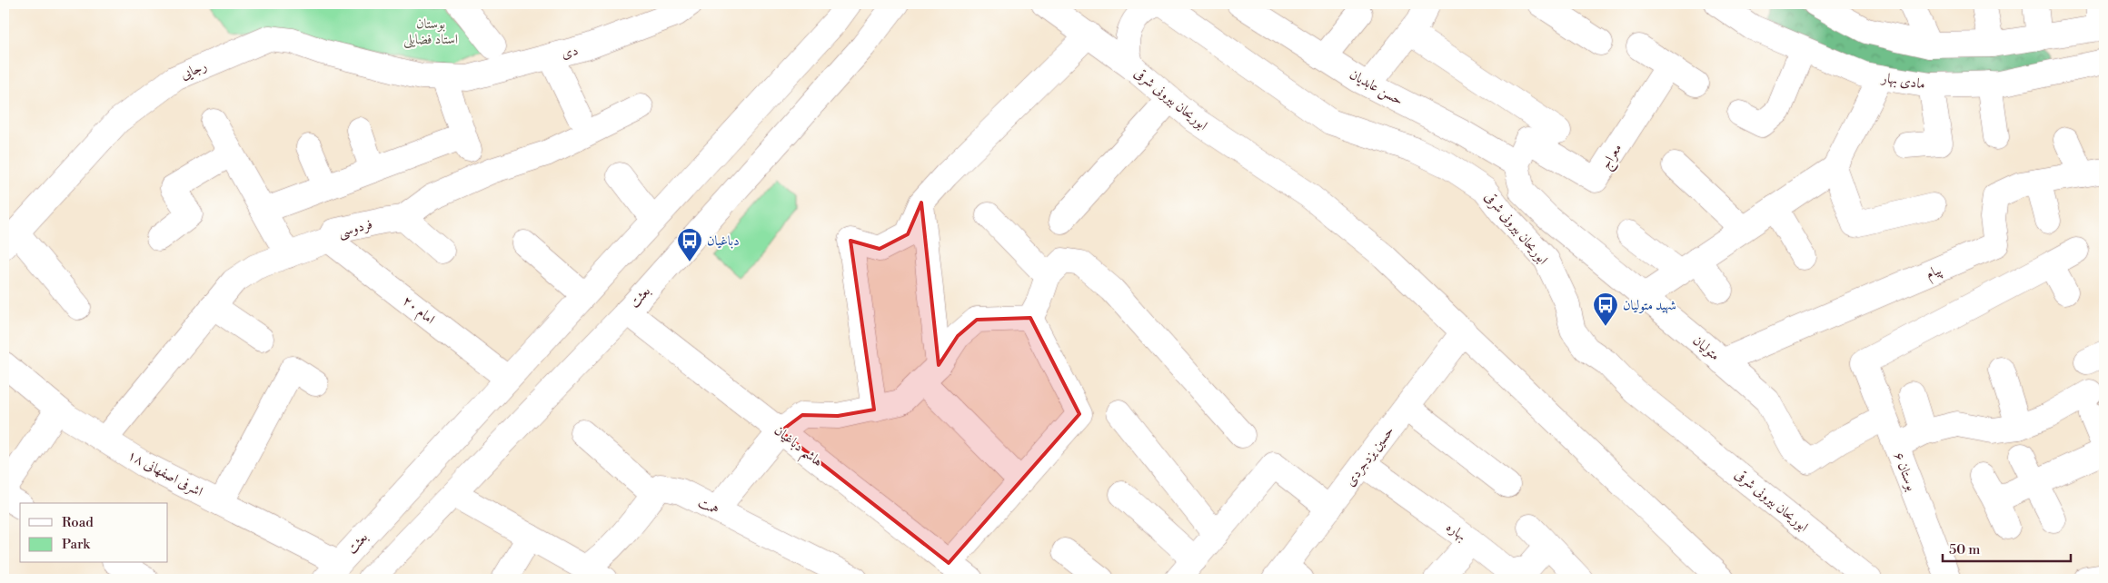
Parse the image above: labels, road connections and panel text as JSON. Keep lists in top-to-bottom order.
{
  "streets": {
    "street": [
      "دی",
      "رجایی",
      "مادی بهار",
      "حسن عابدیان",
      "ابوریحان بیرونی شرقی",
      "معراج",
      "فردوسی",
      "پیام",
      "بعثت",
      "امام ۲۰",
      "متولیان",
      "هاشم دباغیان",
      "حسین یزدجردی",
      "بوستان ۶",
      "اشرفی اصفهانی ۱۸",
      "همت",
      "بهاره"
    ]
  },
  "crossings": [
    ["دی", "رجایی"],
    ["حسن عابدیان", "معراج"],
    ["ابوریحان بیرونی شرقی", "حسین یزدجردی"],
    ["فردوسی", "امام ۲۰"],
    ["فردوسی", "اشرفی اصفهانی ۱۸"],
    ["پیام", "متولیان"],
    ["بعثت", "امام ۲۰"],
    ["بعثت", "هاشم دباغیان"],
    ["بعثت", "اشرفی اصفهانی ۱۸"],
    ["متولیان", "بوستان ۶"],
    ["حسین یزدجردی", "بهاره"]
  ],
  "parks": ["بوستان استاد فضایلی"],
  "places": {
    "bus stop": ["دباغیان", "شهید متولیان"]
  },
  "legend": ["Road", "Park"],
  "scale_bar": "50 m"
}
